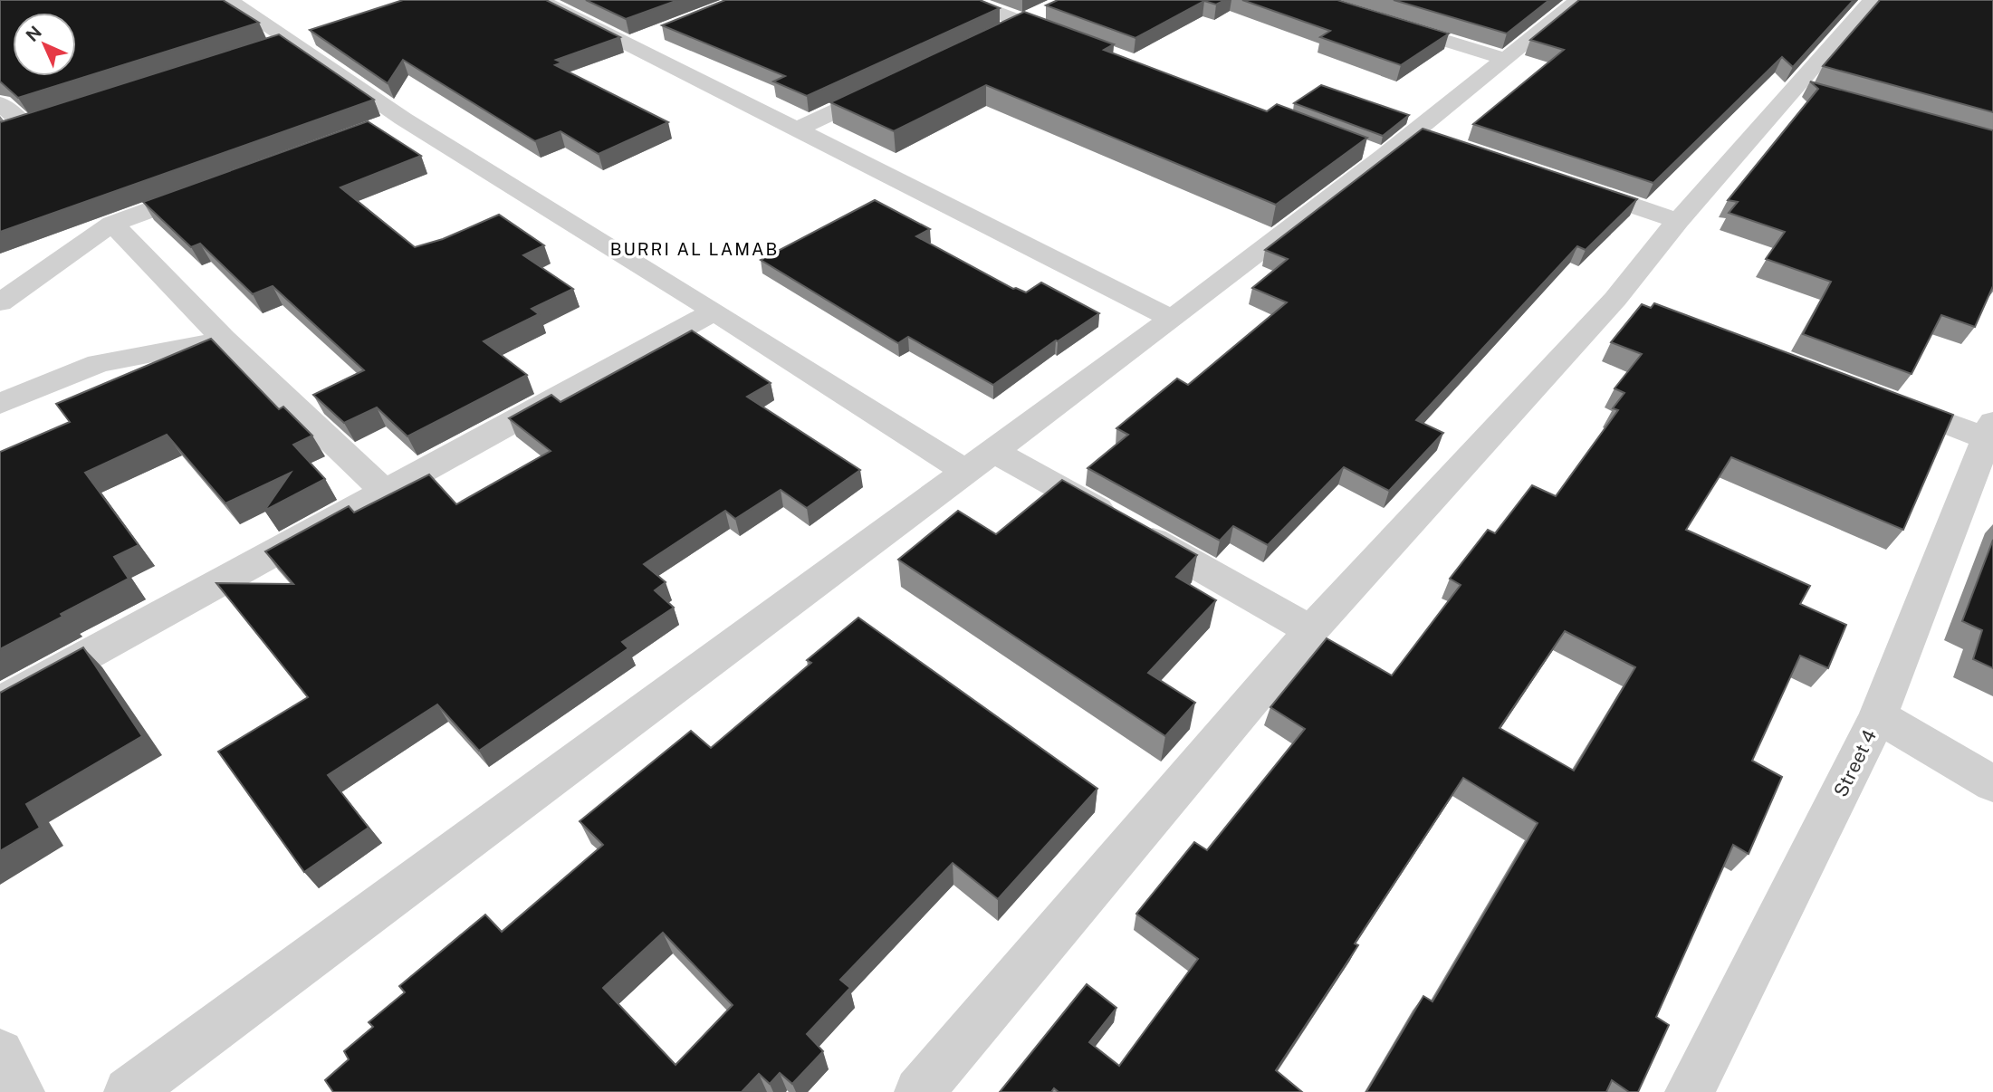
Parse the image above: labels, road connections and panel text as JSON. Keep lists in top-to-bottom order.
{
  "streets": {
    "street": ["Street 4"]
  },
  "districts": ["BURRI AL LAMAB"],
  "north": "top left"
}
